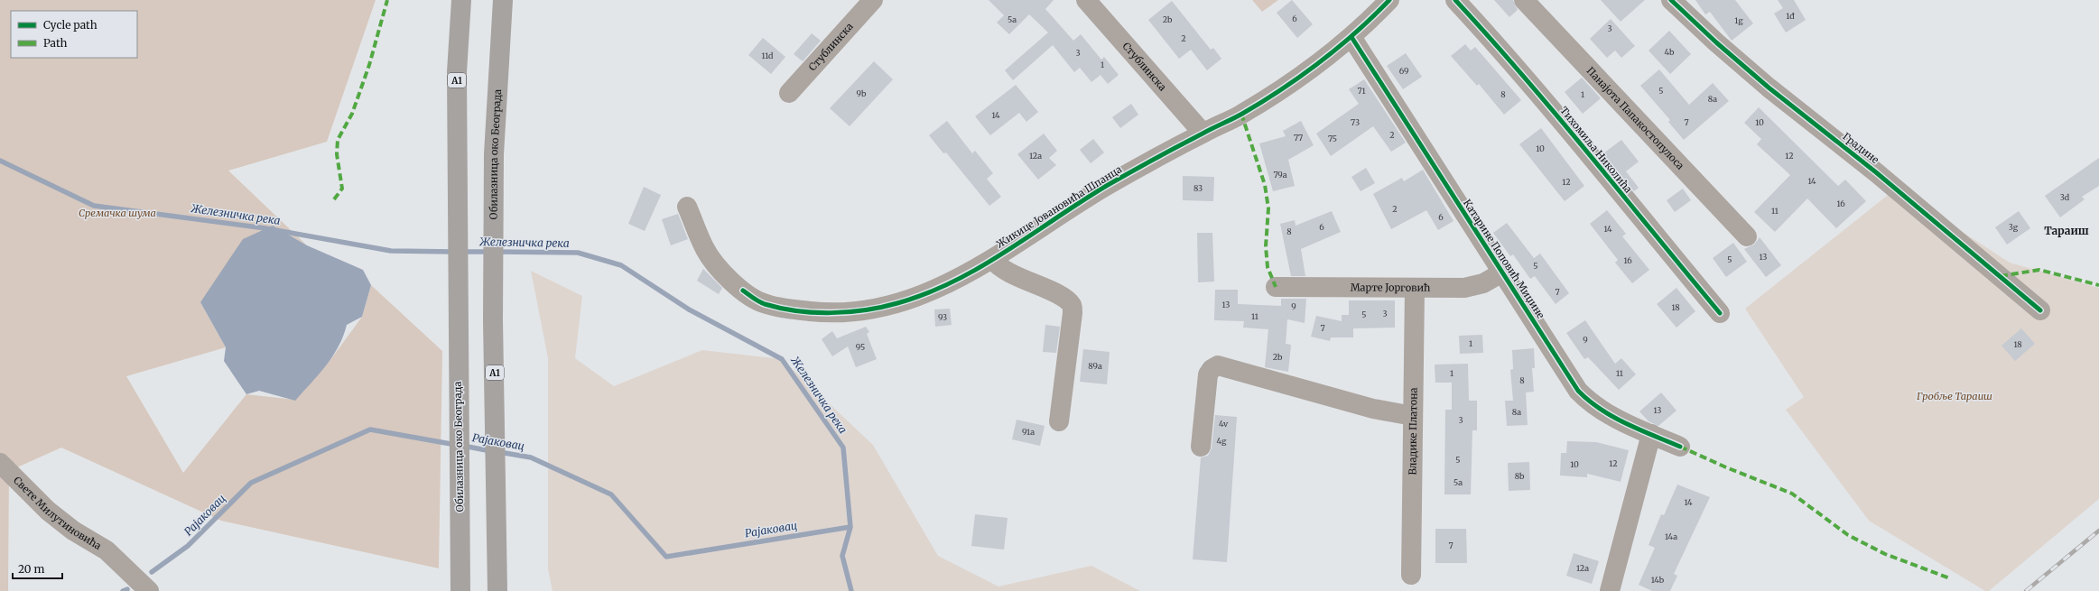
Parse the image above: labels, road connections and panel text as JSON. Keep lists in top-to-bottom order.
{
  "streets": {
    "highway": ["A1", "Обилазница око Београда"],
    "street": [
      "Стублинска",
      "Панајота Папакостопулоса",
      "Градине",
      "Тихомиља Николића",
      "Жикице Јовановића Шпанца",
      "Катарине Поповић Миџине",
      "Марте Јорговић",
      "Владике Платона",
      "Свете Милутиновића"
    ]
  },
  "crossings": [
    ["Стублинска", "Жикице Јовановића Шпанца"],
    ["Жикице Јовановића Шпанца", "Катарине Поповић Миџине"],
    ["Катарине Поповић Миџине", "Марте Јорговић"],
    ["Марте Јорговић", "Владике Платона"]
  ],
  "districts": ["Тараиш"],
  "water": ["Железничка река", "Рајаковац"],
  "parks": ["Сремачка шума", "Гробље Тараиш"],
  "house_numbers": [
    "1đ",
    "6",
    "5a",
    "2b",
    "1g",
    "3",
    "2",
    "4b",
    "3",
    "11d",
    "1",
    "69",
    "71",
    "5",
    "9b",
    "8",
    "1",
    "8a",
    "14",
    "73",
    "7",
    "10",
    "2",
    "77",
    "75",
    "10",
    "12a",
    "12",
    "79a",
    "14",
    "12",
    "83",
    "3d",
    "16",
    "2",
    "11",
    "6",
    "6",
    "3g",
    "14",
    "8",
    "13",
    "5",
    "16",
    "5",
    "7",
    "13",
    "9",
    "18",
    "3",
    "5",
    "11",
    "93",
    "7",
    "9",
    "1",
    "18",
    "95",
    "2b",
    "89a",
    "1",
    "11",
    "8",
    "13",
    "8a",
    "3",
    "4v",
    "91a",
    "4g",
    "5",
    "12",
    "10",
    "8b",
    "5a",
    "14",
    "14a",
    "7",
    "12a",
    "14b"
  ],
  "legend": ["Cycle path", "Path"],
  "scale_bar": "20 m"
}
